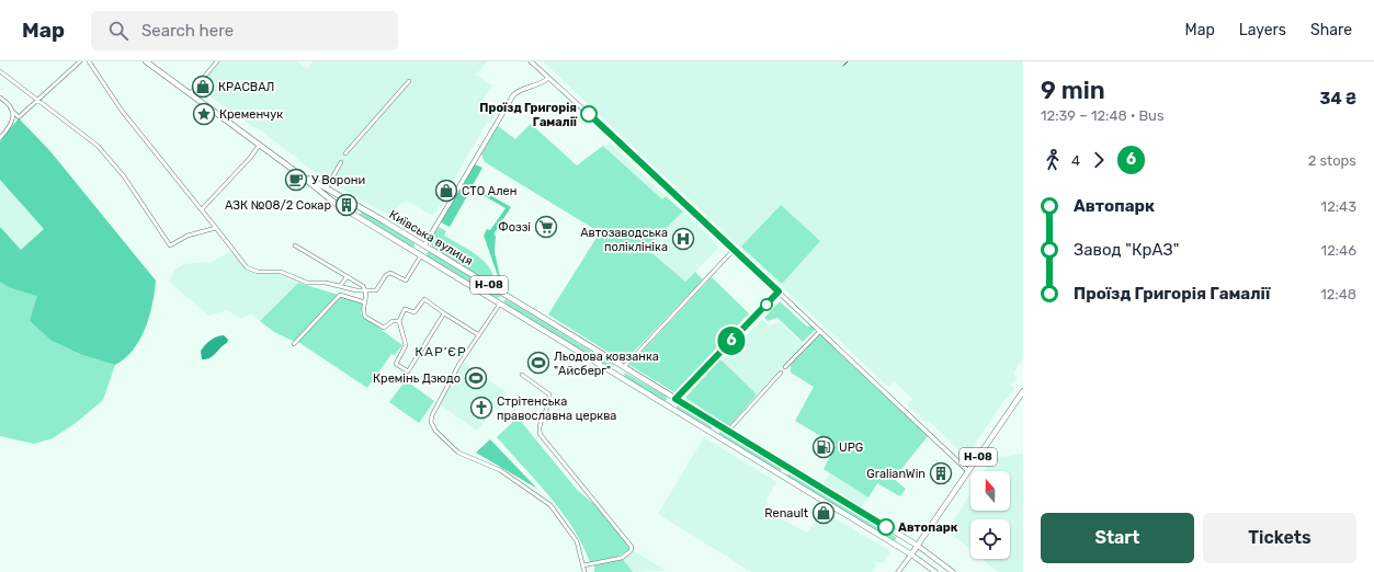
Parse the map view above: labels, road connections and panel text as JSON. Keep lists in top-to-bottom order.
{
  "streets": {
    "main road": ["Київська вулиця", "Н-08"]
  },
  "crossings": [
    ["Київська вулиця", "Н-08"]
  ],
  "districts": ["КАР’ЄР"],
  "places": {
    "shop": ["КРАСВАЛ", "СТО Ален", "Renault"],
    "place": ["Кременчук"],
    "other": ["Проїзд Григорія Гамалії", "Автопарк"],
    "cafe": ["У Ворони"],
    "building": ["АЗК №08/2 Сокар", "GralianWin"],
    "supermarket": ["Фоззі"],
    "hospital": ["Автозаводська поліклініка"],
    "sports": ["Льодова ковзанка \"Айсберг\"", "Кремінь Дзюдо"],
    "church": ["Стрітенська православна церква"],
    "fuel station": ["UPG"]
  },
  "lines": ["bus line 6"],
  "north": "top",
  "page": {
    "header": "Map",
    "search": "Search here",
    "nav": ["Map", "Layers", "Share"],
    "on_map": "6",
    "heading": ["9 min", "12:39 – 12:48 · Bus", "34 ₴"],
    "legs": ["4", "6", "2 stops"],
    "list": [
      {
        "name": "Автопарк",
        "value": "12:43"
      },
      {
        "name": "Завод \"КрАЗ\"",
        "value": "12:46"
      },
      {
        "name": "Проїзд Григорія Гамалії",
        "value": "12:48"
      }
    ],
    "buttons": ["Start", "Tickets"]
  }
}
